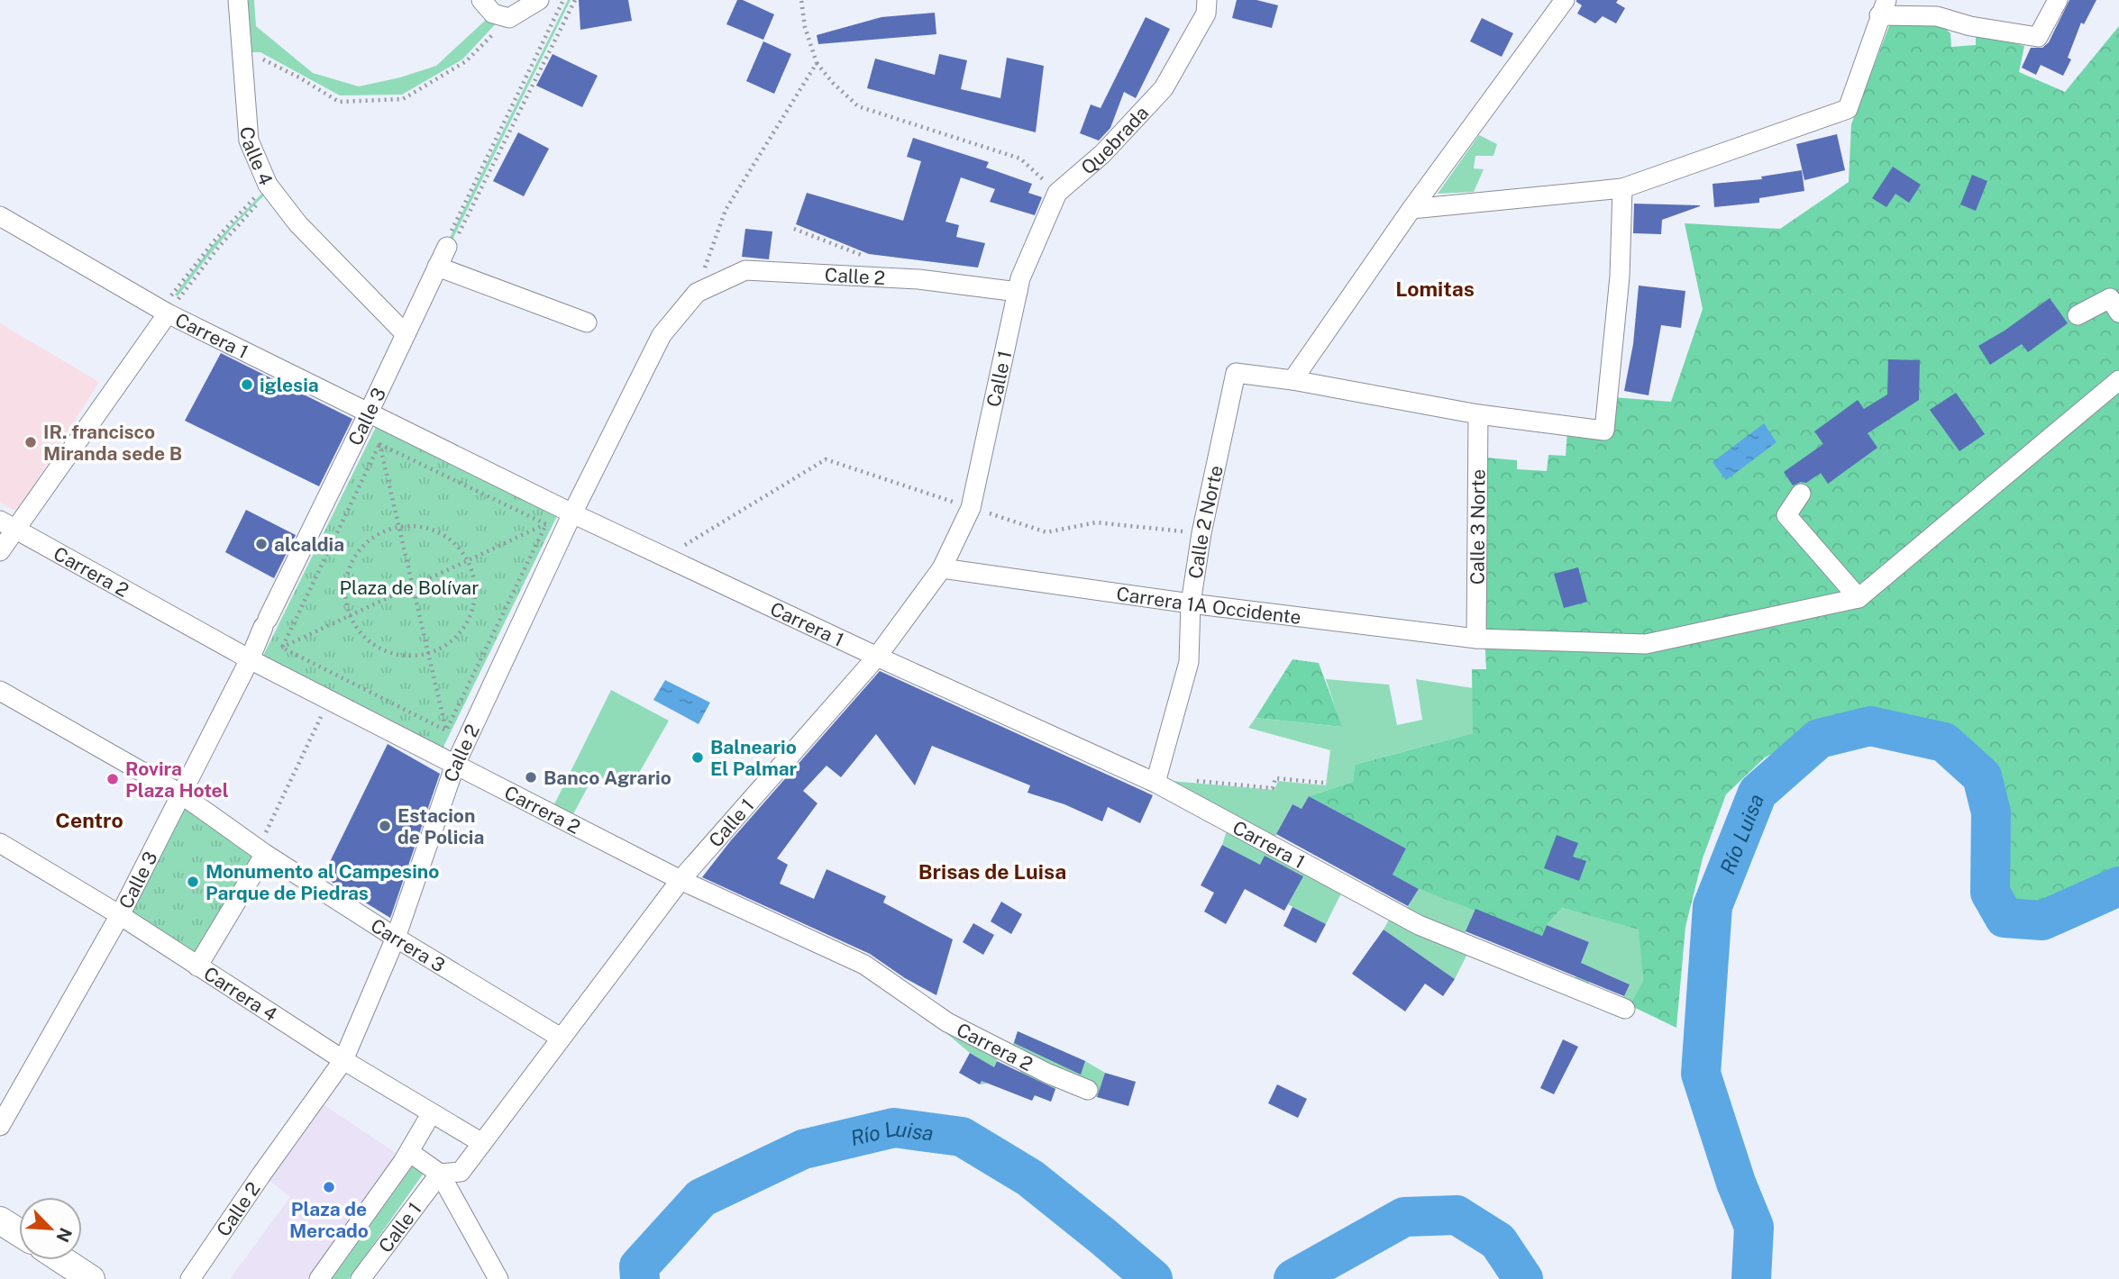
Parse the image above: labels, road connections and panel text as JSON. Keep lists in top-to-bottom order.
{
  "streets": {
    "street": [
      "Quebrada",
      "Calle 4",
      "Calle 2",
      "Carrera 1",
      "Calle 1",
      "Calle 3",
      "Calle 2 Norte",
      "Calle 3 Norte",
      "Carrera 2",
      "Carrera 1A Occidente",
      "Carrera 3",
      "Carrera 4"
    ]
  },
  "crossings": [
    ["Quebrada", "Calle 2"],
    ["Quebrada", "Calle 1"],
    ["Calle 4", "Carrera 1"],
    ["Calle 2", "Carrera 1"],
    ["Calle 2", "Calle 1"],
    ["Calle 2", "Carrera 2"],
    ["Calle 2", "Carrera 3"],
    ["Calle 2", "Carrera 4"],
    ["Carrera 1", "Calle 1"],
    ["Carrera 1", "Calle 3"],
    ["Carrera 1", "Calle 2 Norte"],
    ["Calle 1", "Carrera 2"],
    ["Calle 1", "Carrera 1A Occidente"],
    ["Calle 1", "Carrera 3"],
    ["Calle 1", "Carrera 4"],
    ["Calle 3", "Carrera 2"],
    ["Calle 3", "Carrera 3"],
    ["Calle 3", "Carrera 4"],
    ["Calle 2 Norte", "Carrera 1A Occidente"],
    ["Calle 3 Norte", "Carrera 1A Occidente"]
  ],
  "districts": ["Lomitas", "Centro", "Brisas de Luisa"],
  "water": ["Río Luisa"],
  "parks": ["Plaza de Bolívar"],
  "places": [
    "iglesia",
    "IR. francisco Miranda sede B",
    "alcaldia",
    "Balneario El Palmar",
    "Banco Agrario",
    "Rovira Plaza Hotel",
    "Estacion de Policia",
    "Monumento al Campesino Parque de Piedras",
    "Plaza de Mercado"
  ],
  "north": "bottom right"
}
